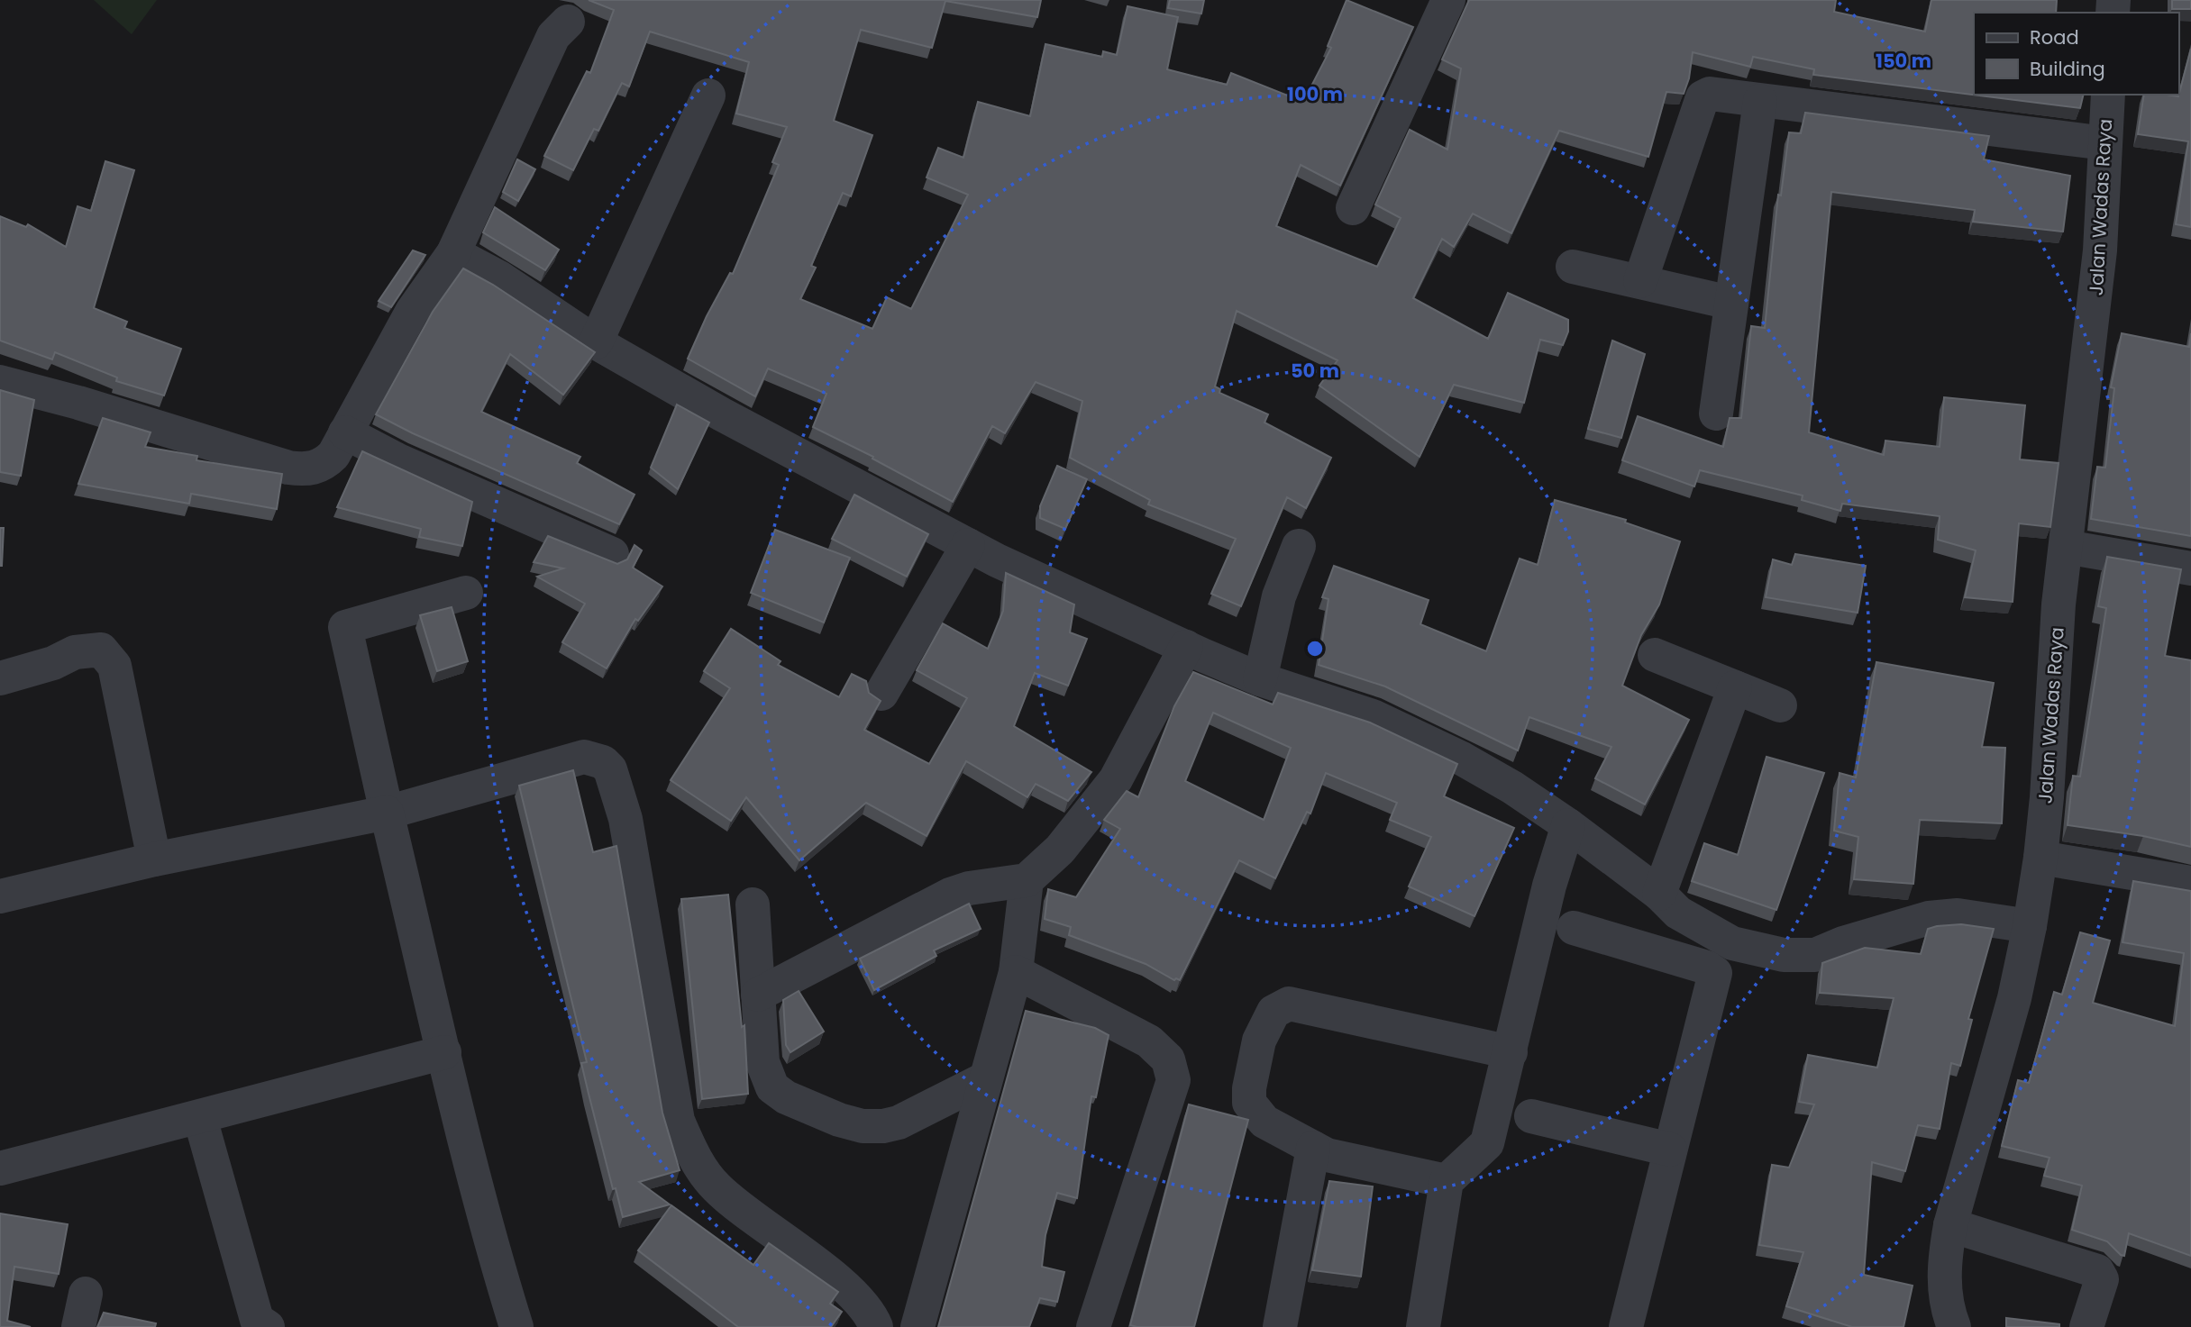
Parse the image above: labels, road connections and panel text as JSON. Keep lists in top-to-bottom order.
{
  "streets": {
    "street": ["Jalan Wadas Raya"]
  },
  "legend": ["Road", "Building"],
  "rings": ["150 m", "100 m", "50 m"]
}
